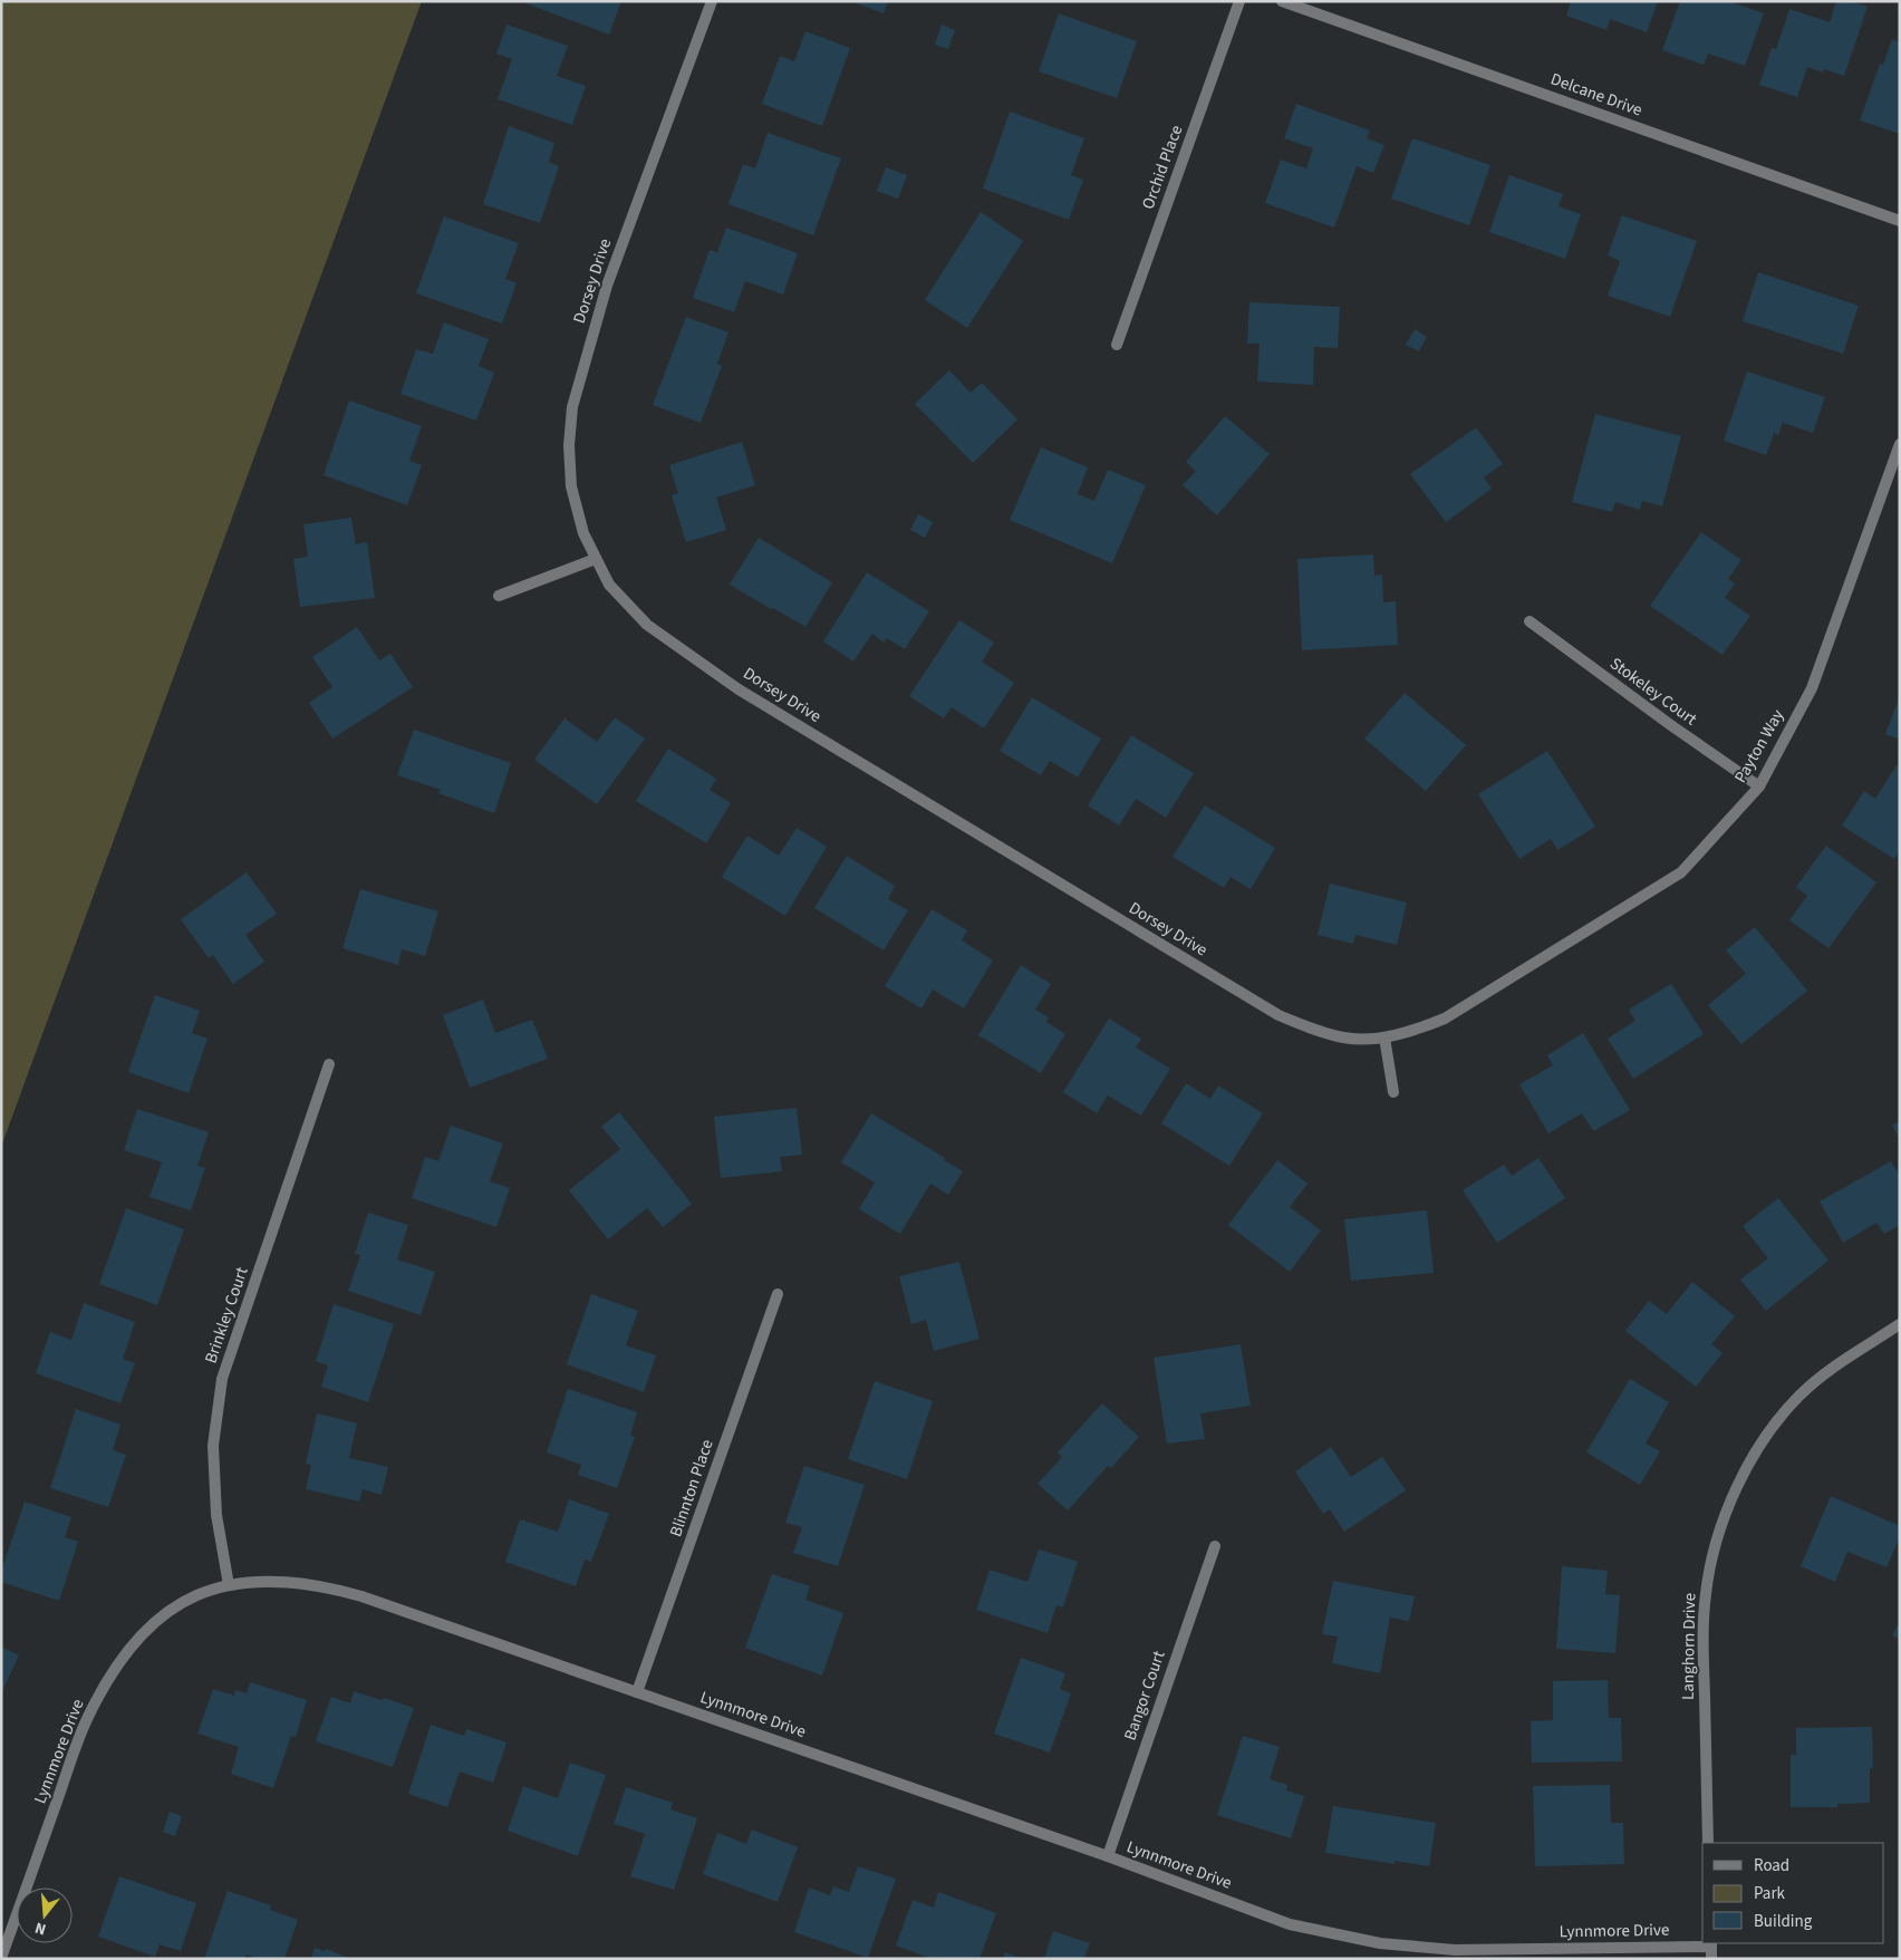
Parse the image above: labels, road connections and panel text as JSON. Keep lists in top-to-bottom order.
{
  "streets": {
    "street": [
      "Delcane Drive",
      "Orchid Place",
      "Dorsey Drive",
      "Stokeley Court",
      "Payton Way",
      "Brinkley Court",
      "Blinnton Place",
      "Langhorn Drive",
      "Bangor Court",
      "Lynnmore Drive"
    ]
  },
  "crossings": [
    ["Dorsey Drive", "Payton Way"],
    ["Stokeley Court", "Payton Way"],
    ["Brinkley Court", "Lynnmore Drive"],
    ["Blinnton Place", "Lynnmore Drive"],
    ["Bangor Court", "Lynnmore Drive"]
  ],
  "legend": ["Road", "Park", "Building"],
  "north": "bottom"
}
